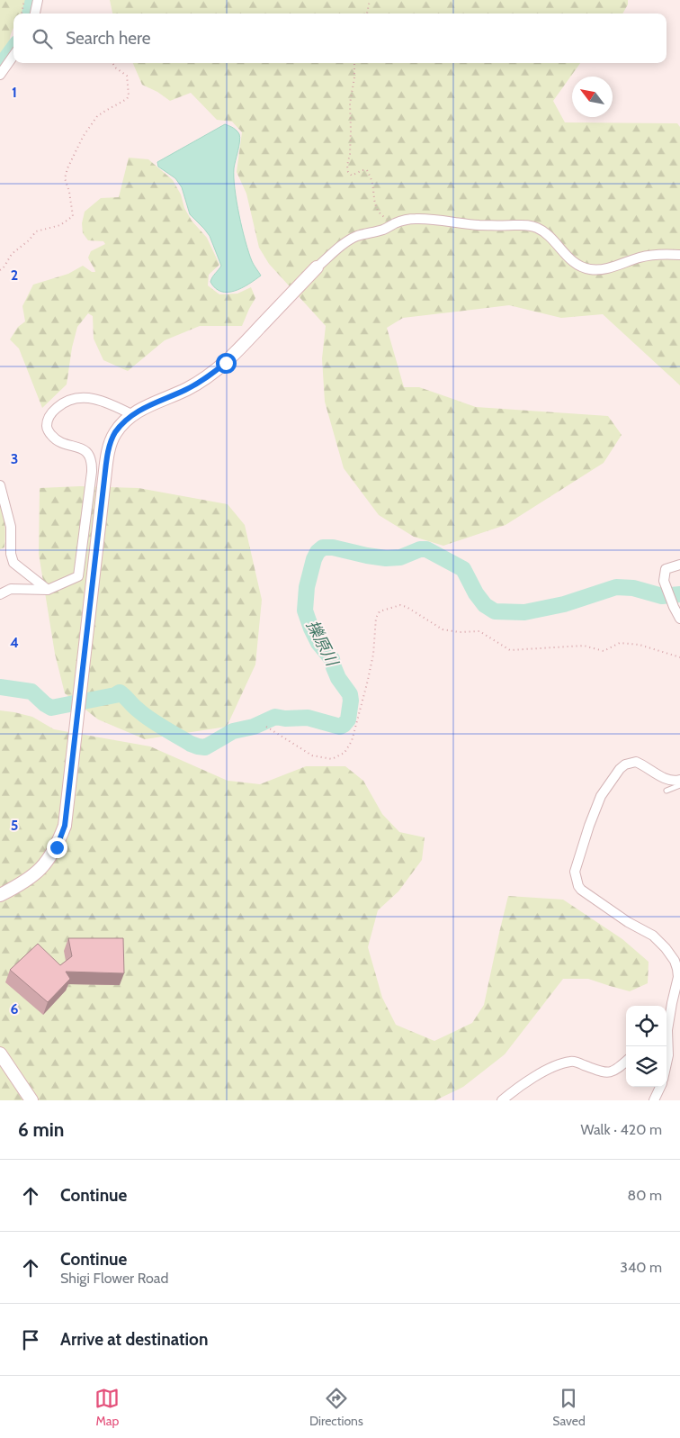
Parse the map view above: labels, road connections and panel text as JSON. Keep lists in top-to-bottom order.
{
  "water": ["擽原川"],
  "north": "top left",
  "page": {
    "search": "Search here",
    "heading": ["6 min", "Walk · 420 m"],
    "list": [
      ["Continue", "80 m"],
      ["Continue", "Shigi Flower Road", "340 m"],
      "Arrive at destination"
    ],
    "nav": ["Map", "Directions", "Saved"]
  },
  "grid": {
    "rows": [
      "1",
      "2",
      "3",
      "4",
      "5",
      "6"
    ]
  }
}
